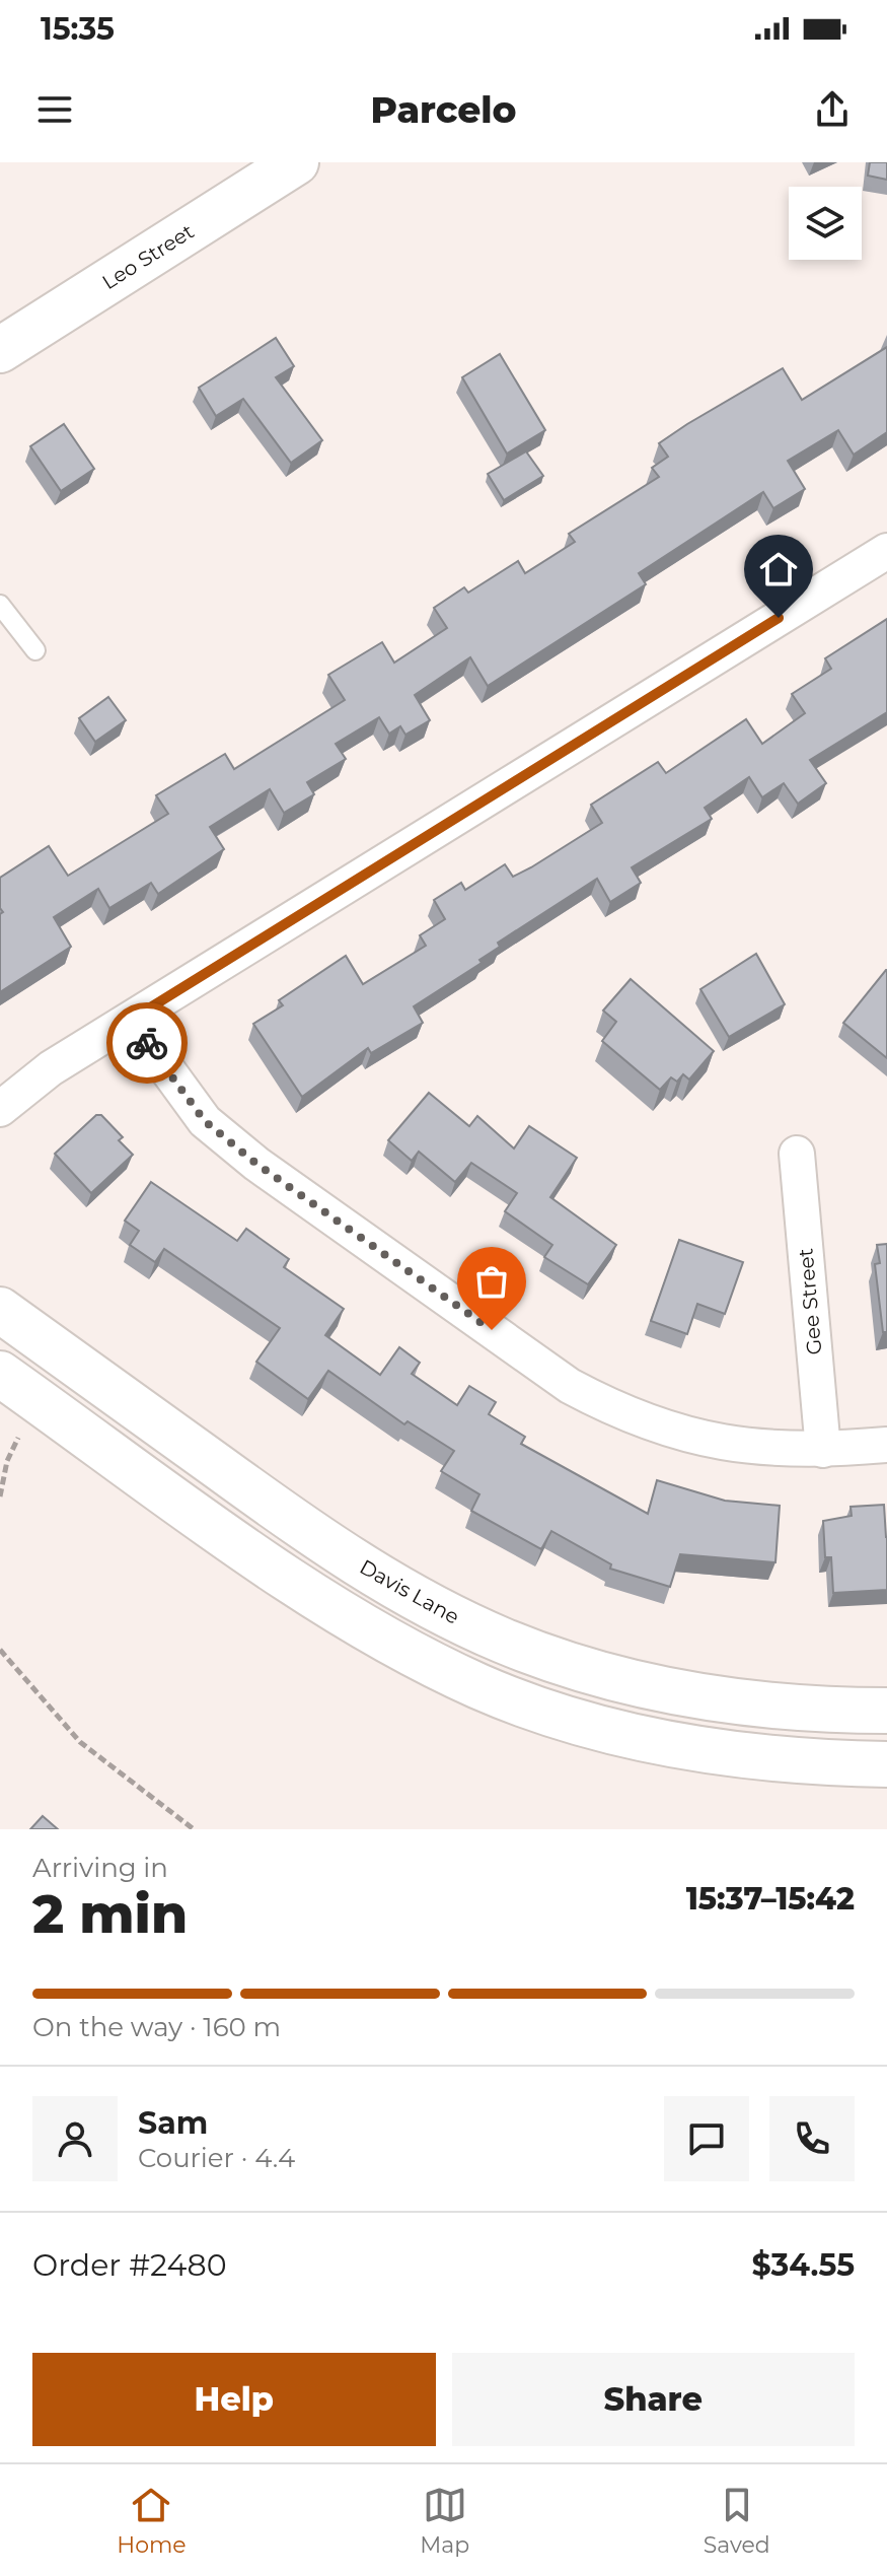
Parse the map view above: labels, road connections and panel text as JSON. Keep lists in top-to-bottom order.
{
  "streets": {
    "street": ["Leo Street", "Gee Street", "Davis Lane"]
  },
  "page": {
    "status": "15:35",
    "header": "Parcelo",
    "heading": ["2 min", "Arriving in", "15:37–15:42"],
    "panel": [
      "Sam",
      "Courier · 4.4",
      "Order #2480",
      "$34.55"
    ],
    "bar": "On the way · 160 m",
    "buttons": ["Help", "Share"],
    "tabs": ["Home", "Map", "Saved"]
  }
}
